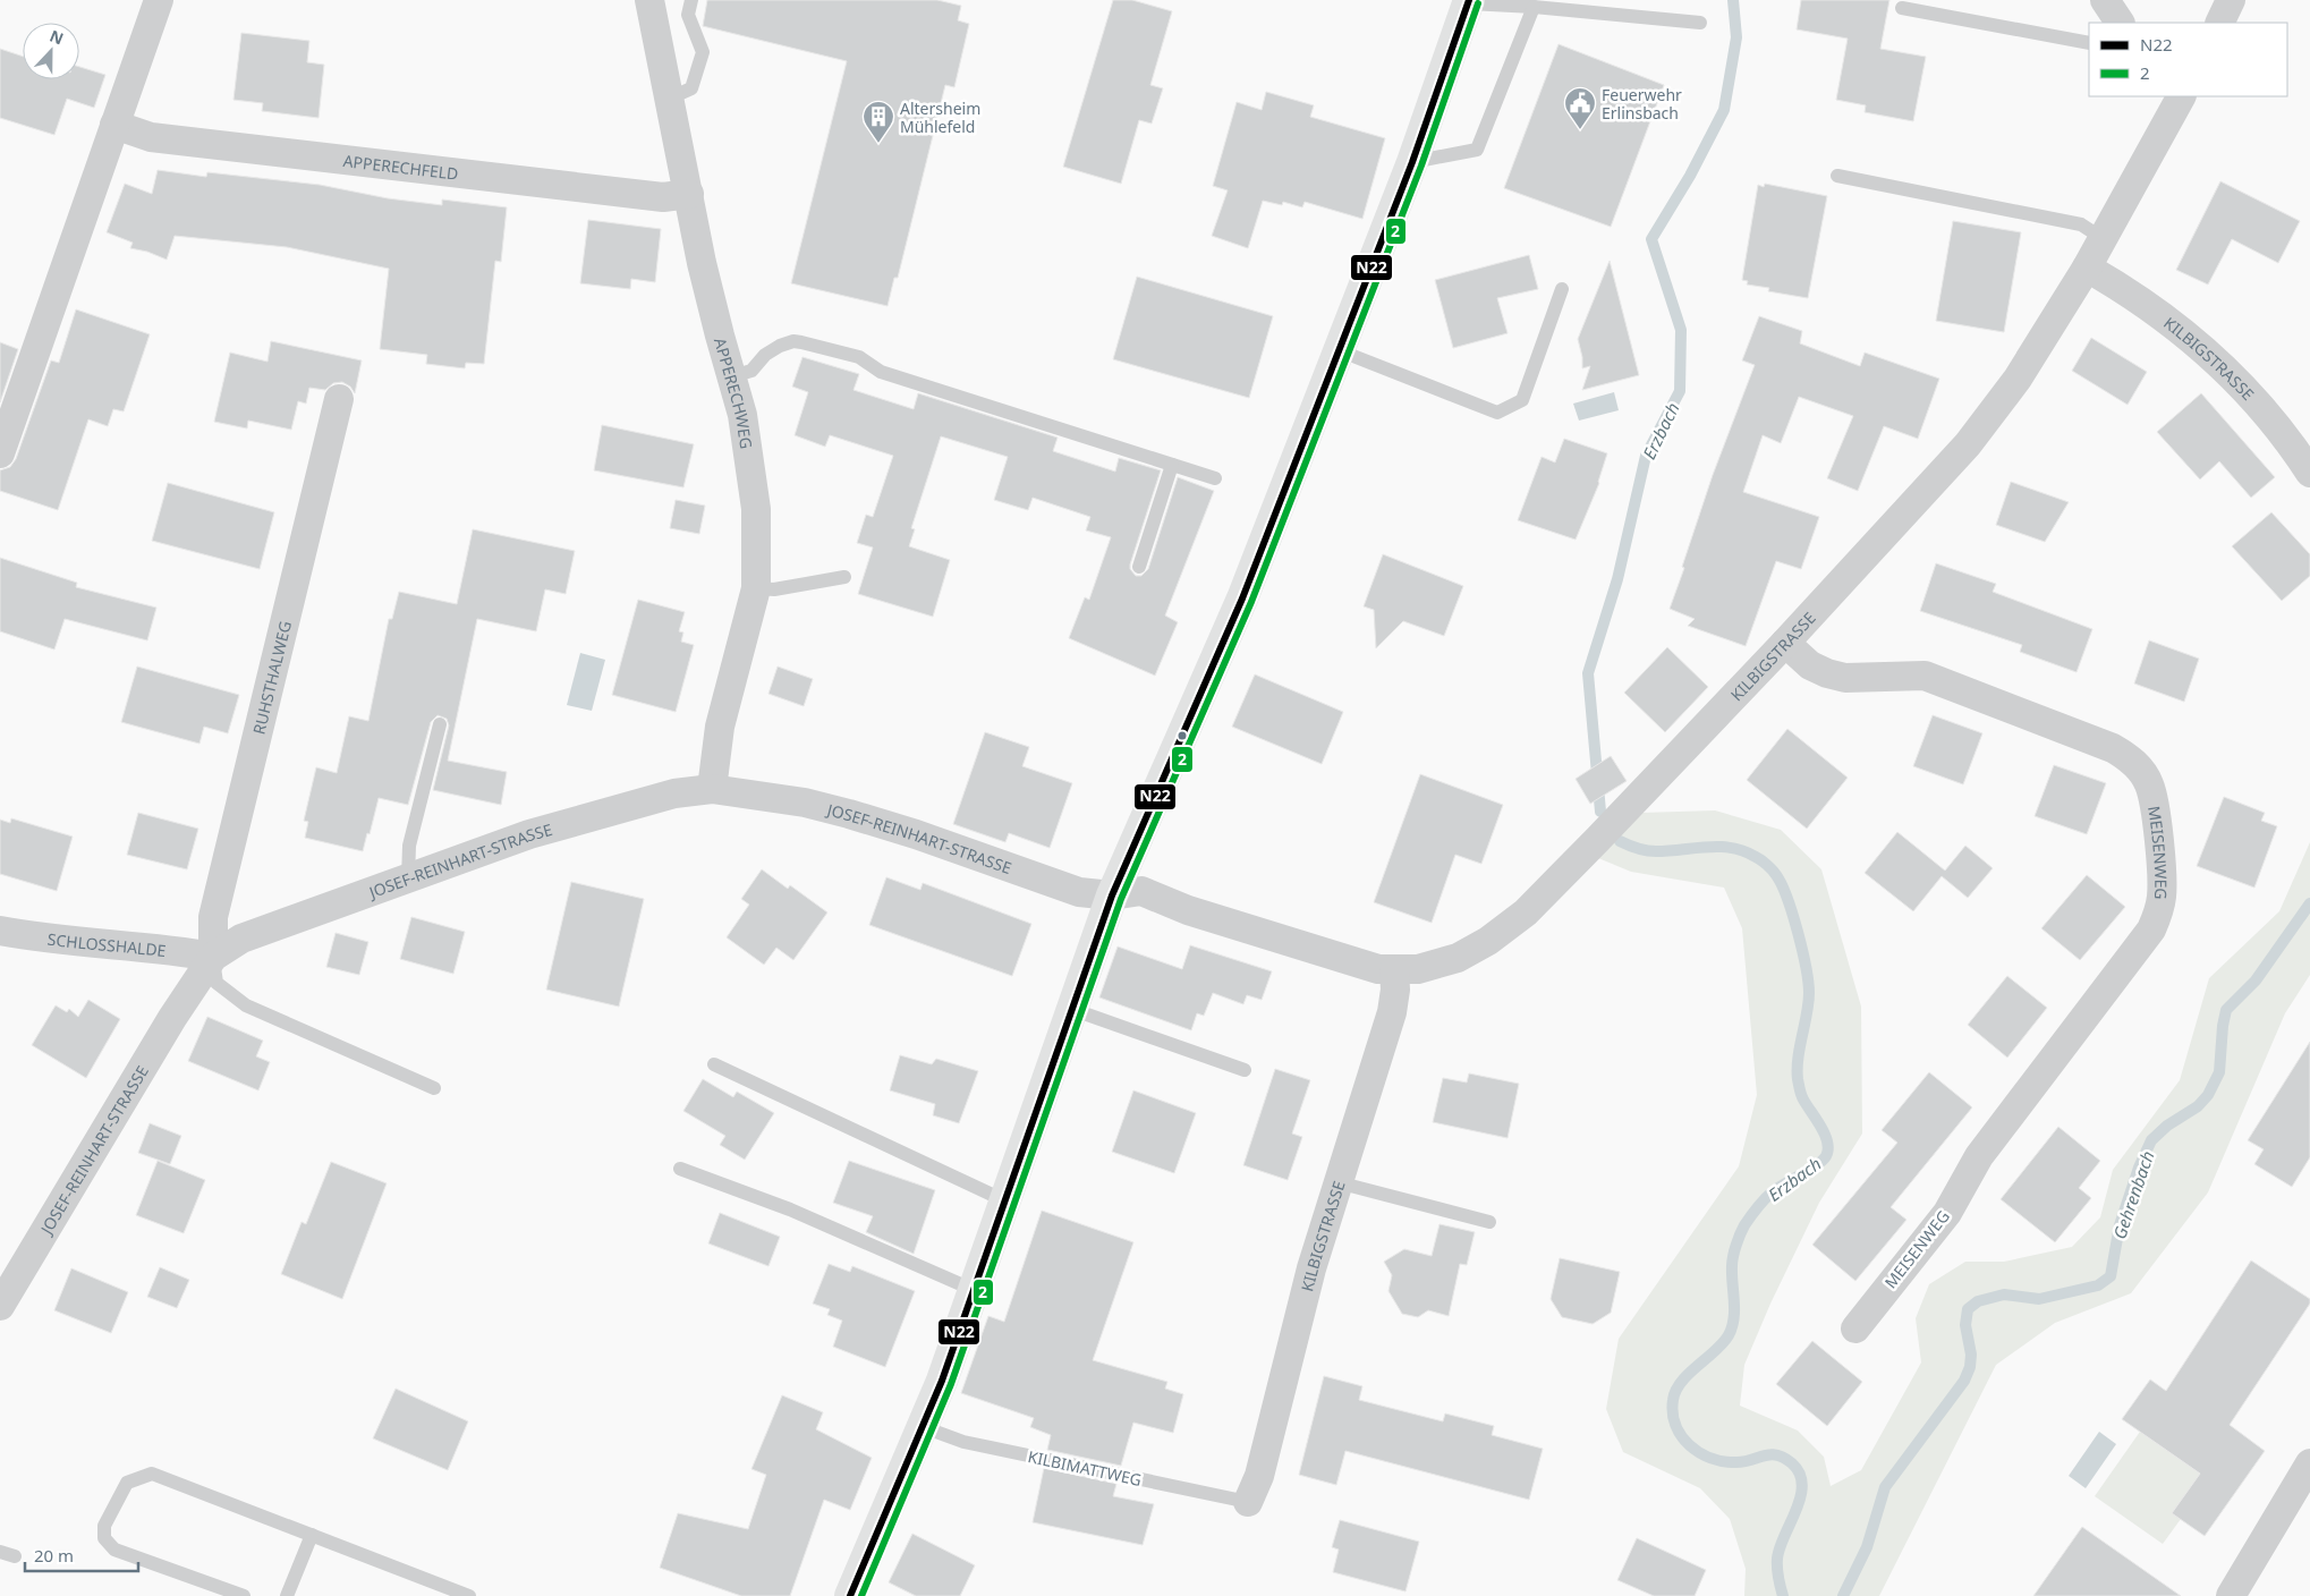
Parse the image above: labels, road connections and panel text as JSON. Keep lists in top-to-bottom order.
{
  "streets": {
    "street": [
      "APPERECHFELD",
      "KILBIGSTRASSE",
      "APPERECHWEG",
      "RUHSTHALWEG",
      "JOSEF-REINHART-STRASSE",
      "MEISENWEG",
      "SCHLOSSHALDE"
    ],
    "lane": ["KILBIMATTWEG"]
  },
  "crossings": [
    ["APPERECHFELD", "APPERECHWEG"],
    ["KILBIGSTRASSE", "JOSEF-REINHART-STRASSE"],
    ["KILBIGSTRASSE", "MEISENWEG"],
    ["KILBIGSTRASSE", "KILBIMATTWEG"],
    ["APPERECHWEG", "JOSEF-REINHART-STRASSE"],
    ["RUHSTHALWEG", "JOSEF-REINHART-STRASSE"],
    ["RUHSTHALWEG", "SCHLOSSHALDE"],
    ["JOSEF-REINHART-STRASSE", "SCHLOSSHALDE"]
  ],
  "water": ["Erzbach", "Gehrenbach"],
  "places": {
    "public building": ["Feuerwehr Erlinsbach"],
    "building": ["Altersheim Mühlefeld"]
  },
  "lines": ["transit line N22", "transit line 2"],
  "legend": ["N22", "2"],
  "scale_bar": "20 m",
  "north": "top"
}
